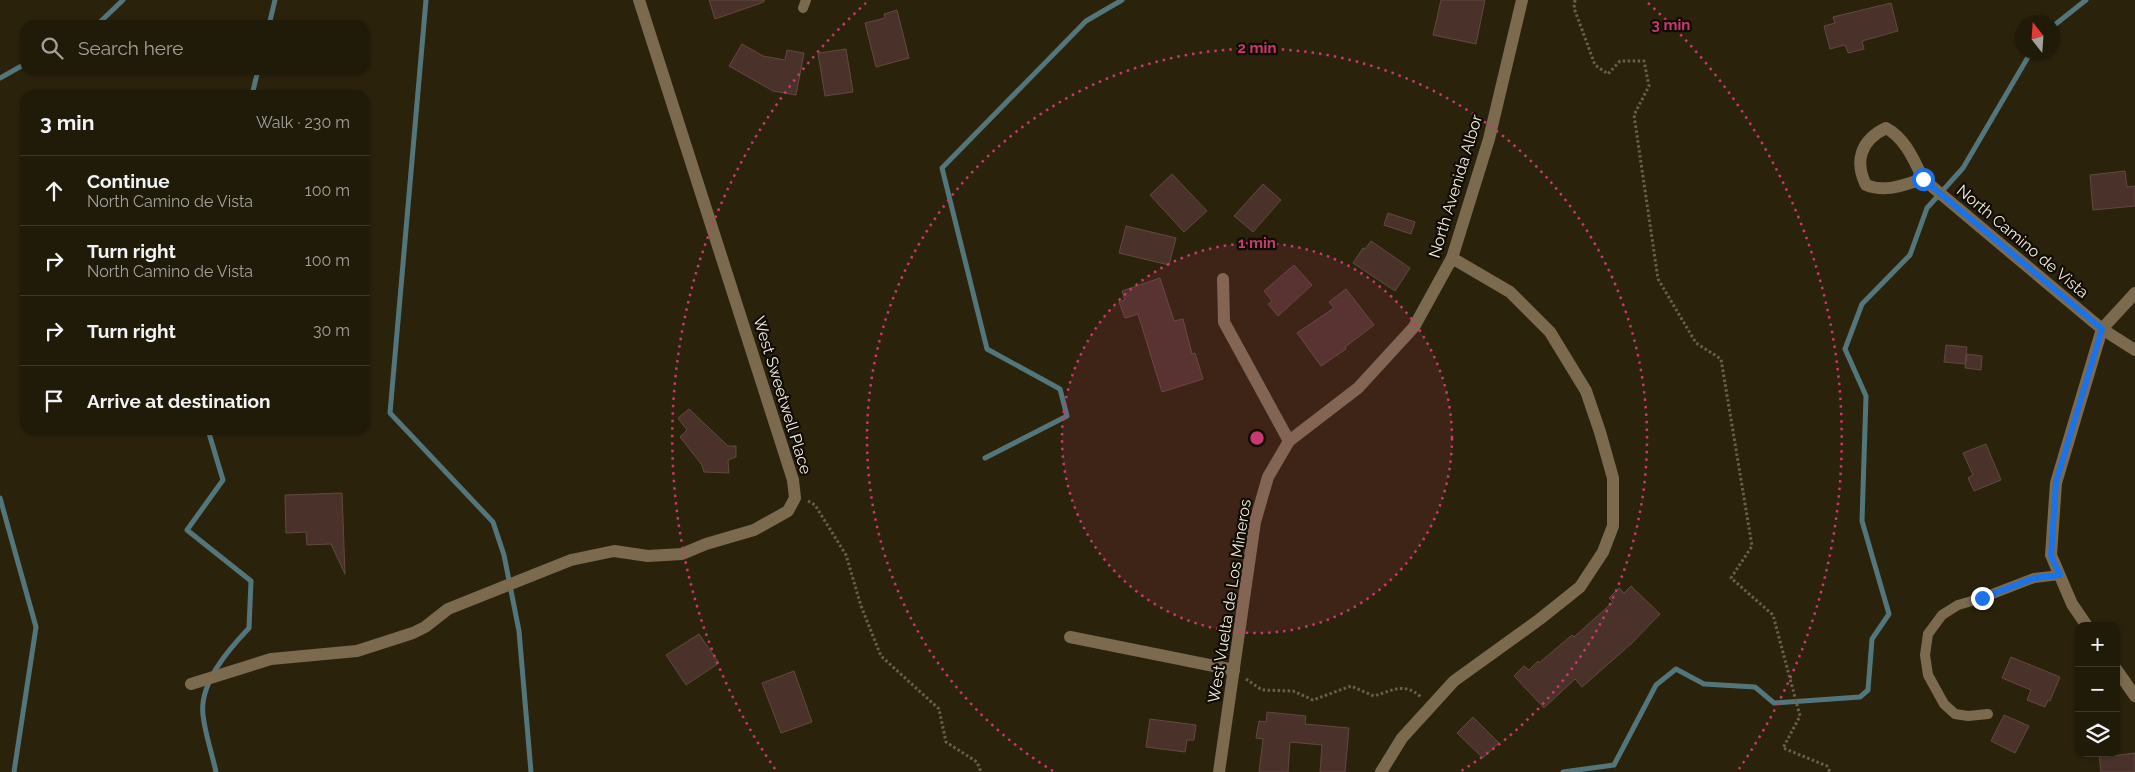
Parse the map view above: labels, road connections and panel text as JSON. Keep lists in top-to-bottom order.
{
  "streets": {
    "street": [
      "North Avenida Albor",
      "North Camino de Vista",
      "West Sweetwell Place",
      "West Vuelta de Los Mineros"
    ]
  },
  "crossings": [
    ["North Avenida Albor", "West Vuelta de Los Mineros"]
  ],
  "north": "top",
  "page": {
    "search": "Search here",
    "heading": ["3 min", "Walk · 230 m"],
    "list": [
      ["Continue", "North Camino de Vista", "100 m"],
      ["Turn right", "North Camino de Vista", "100 m"],
      ["Turn right", "30 m"],
      "Arrive at destination"
    ],
    "map_buttons": ["+", "−"]
  },
  "rings": ["3 min", "2 min", "1 min"]
}
